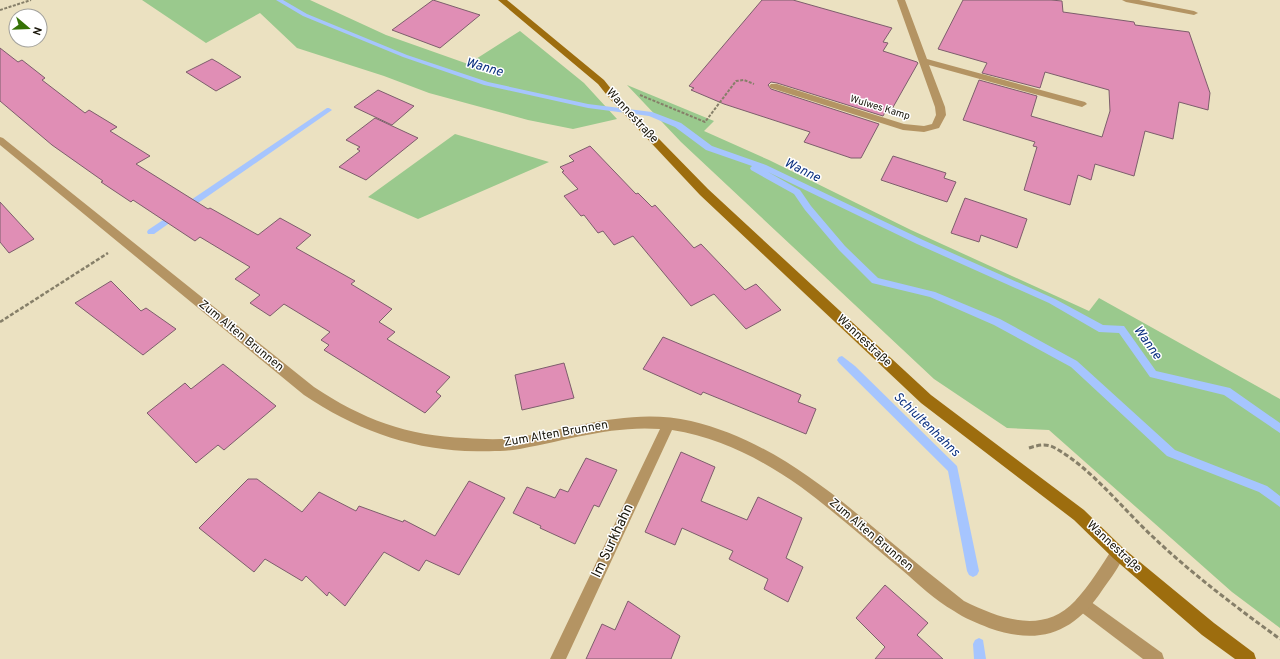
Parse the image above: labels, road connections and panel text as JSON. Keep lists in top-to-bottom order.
{
  "streets": {
    "street": [
      "Wulwes Kamp",
      "Wannestraße",
      "Zum Alten Brunnen",
      "Im Surkhahn"
    ]
  },
  "crossings": [
    ["Wannestraße", "Zum Alten Brunnen"],
    ["Zum Alten Brunnen", "Im Surkhahn"]
  ],
  "water": ["Wanne", "Schiultenhahns"],
  "north": "right"
}
